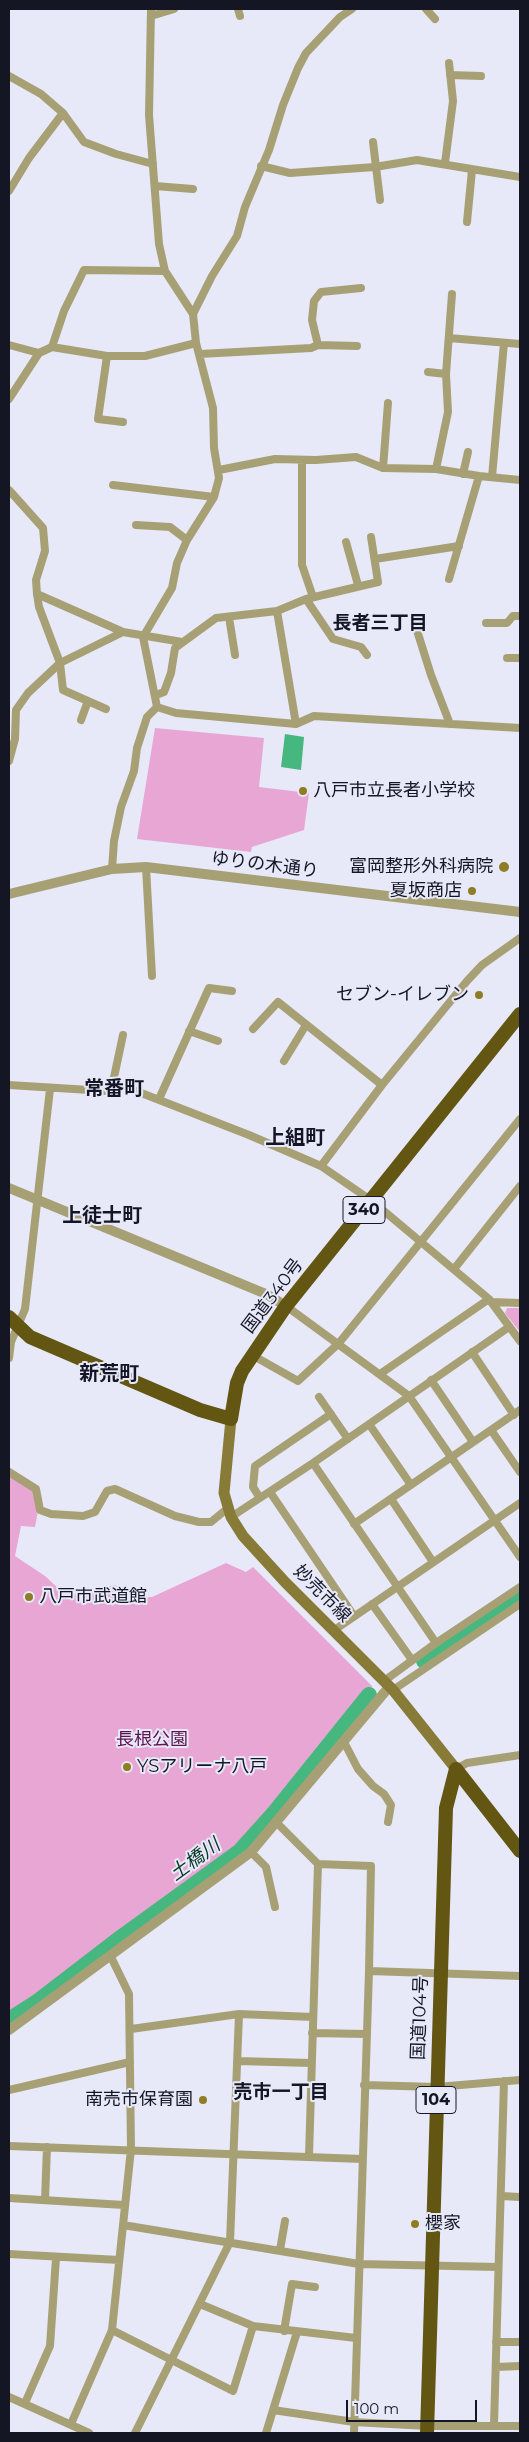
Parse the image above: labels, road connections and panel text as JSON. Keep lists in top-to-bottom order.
{
  "streets": {
    "highway": [
      "340",
      "国道340号",
      "国道104号",
      "104"
    ],
    "main road": ["妙売市線"],
    "street": ["ゆりの木通り"]
  },
  "crossings": [
    ["国道340号", "妙売市線"],
    ["妙売市線", "国道104号"]
  ],
  "districts": [
    "長者三丁目",
    "常番町",
    "上組町",
    "上徒士町",
    "新荒町",
    "売市一丁目"
  ],
  "water": ["土橋川"],
  "parks": ["長根公園"],
  "places": [
    "八戸市立長者小学校",
    "富岡整形外科病院",
    "夏坂商店",
    "セブン-イレブン",
    "八戸市武道館",
    "YSアリーナ八戸",
    "南売市保育園",
    "櫻家"
  ],
  "scale_bar": "100 m"
}
